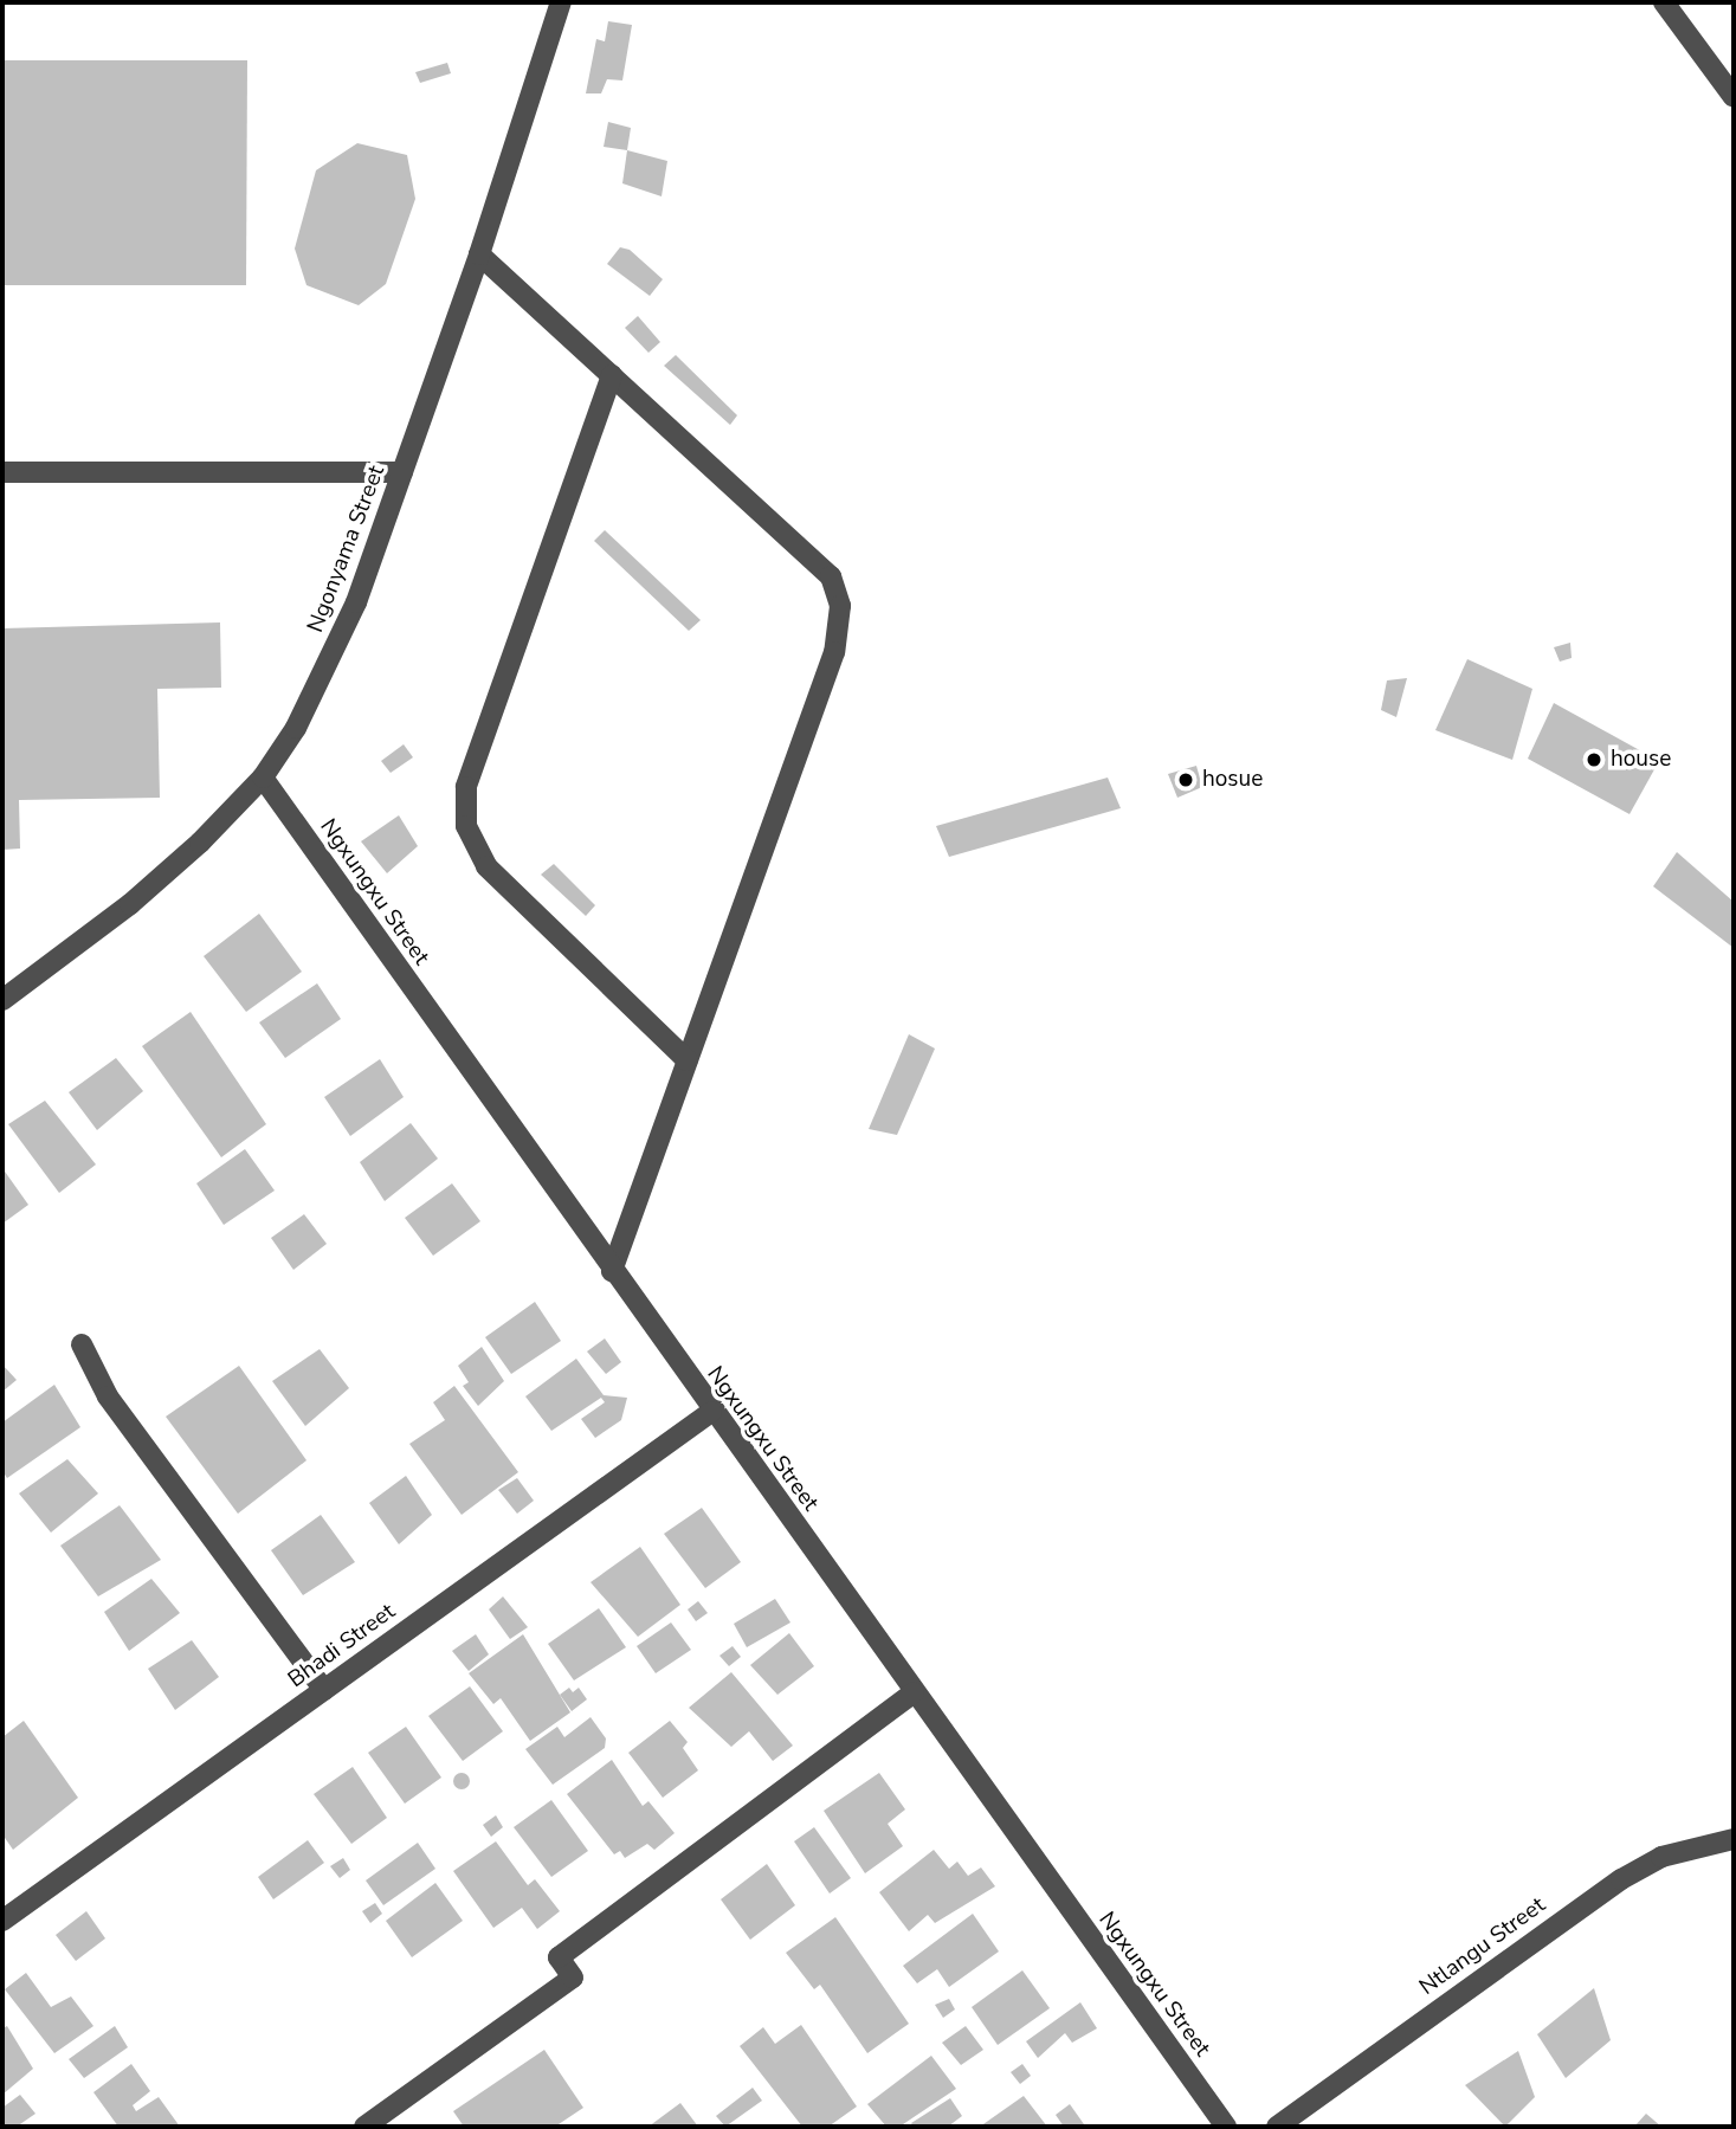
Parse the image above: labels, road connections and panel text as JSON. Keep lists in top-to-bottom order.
{
  "streets": {
    "street": [
      "Ngonyama Street",
      "Ngxungxu Street",
      "Bhadi Street",
      "Ntlangu Street"
    ]
  },
  "crossings": [
    ["Ngonyama Street", "Ngxungxu Street"],
    ["Ngxungxu Street", "Bhadi Street"]
  ],
  "places": ["house", "hosue"]
}
